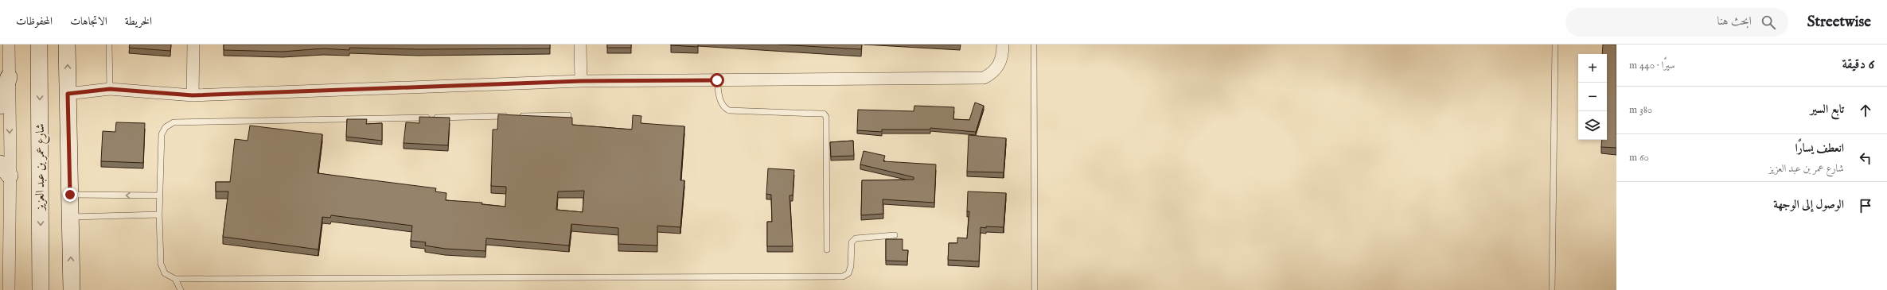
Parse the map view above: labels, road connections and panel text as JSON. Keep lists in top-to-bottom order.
{
  "streets": {
    "main road": ["شارع عمر بن عبد العزيز"]
  },
  "page": {
    "header": "Streetwise",
    "search": "ابحث هنا",
    "nav": ["الخريطة", "الاتجاهات", "المحفوظات"],
    "heading": ["6 دقيقة", "سيرًا · 440 m"],
    "map_buttons": ["+", "−"],
    "list": [
      ["تابع السير", "380 m"],
      ["انعطف يسارًا", "شارع عمر بن عبد العزيز", "60 m"],
      "الوصول إلى الوجهة"
    ]
  }
}
